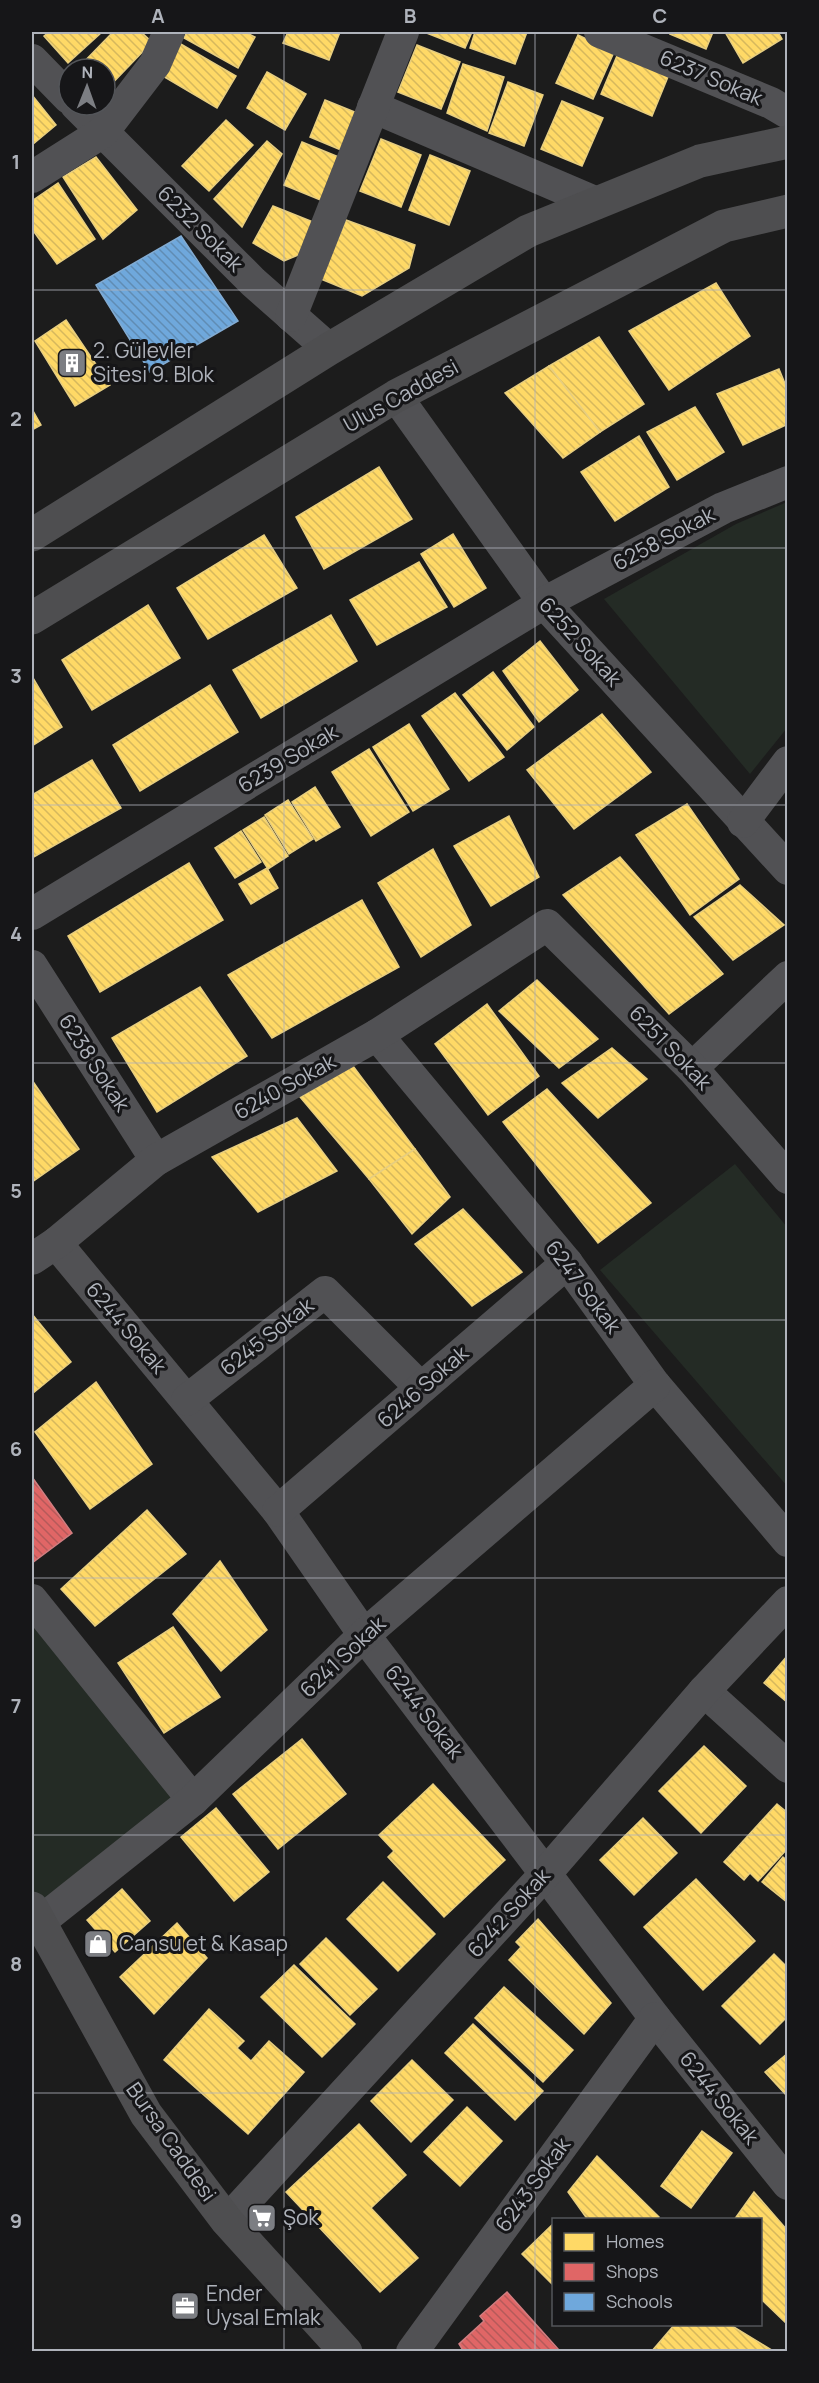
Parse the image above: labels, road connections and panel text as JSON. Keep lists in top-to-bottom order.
{
  "streets": {
    "main road": ["Ulus Caddesi", "Bursa Caddesi"],
    "street": [
      "6237 Sokak",
      "6232 Sokak",
      "6258 Sokak",
      "6252 Sokak",
      "6239 Sokak",
      "6251 Sokak",
      "6238 Sokak",
      "6240 Sokak",
      "6247 Sokak",
      "6244 Sokak",
      "6245 Sokak",
      "6246 Sokak",
      "6241 Sokak",
      "6242 Sokak",
      "6243 Sokak"
    ]
  },
  "crossings": [
    ["Ulus Caddesi", "6252 Sokak"],
    ["6258 Sokak", "6252 Sokak"],
    ["6258 Sokak", "6239 Sokak"],
    ["6252 Sokak", "6239 Sokak"],
    ["6251 Sokak", "6240 Sokak"],
    ["6238 Sokak", "6240 Sokak"],
    ["6240 Sokak", "6247 Sokak"],
    ["6240 Sokak", "6244 Sokak"],
    ["6247 Sokak", "6246 Sokak"],
    ["6247 Sokak", "6241 Sokak"],
    ["6244 Sokak", "6245 Sokak"],
    ["6244 Sokak", "6246 Sokak"],
    ["6244 Sokak", "6241 Sokak"],
    ["6244 Sokak", "6242 Sokak"],
    ["6244 Sokak", "6243 Sokak"],
    ["6245 Sokak", "6246 Sokak"],
    ["6241 Sokak", "Bursa Caddesi"],
    ["6242 Sokak", "Bursa Caddesi"]
  ],
  "places": {
    "building": ["2. Gülevler Sitesi 9. Blok"],
    "shop": ["Cansu et & Kasap"],
    "supermarket": ["Şok"],
    "office": ["Ender Uysal Emlak"]
  },
  "legend": ["Homes", "Shops", "Schools"],
  "north": "top",
  "grid": {
    "columns": ["A", "B", "C"],
    "rows": [
      "1",
      "2",
      "3",
      "4",
      "5",
      "6",
      "7",
      "8",
      "9"
    ]
  }
}
